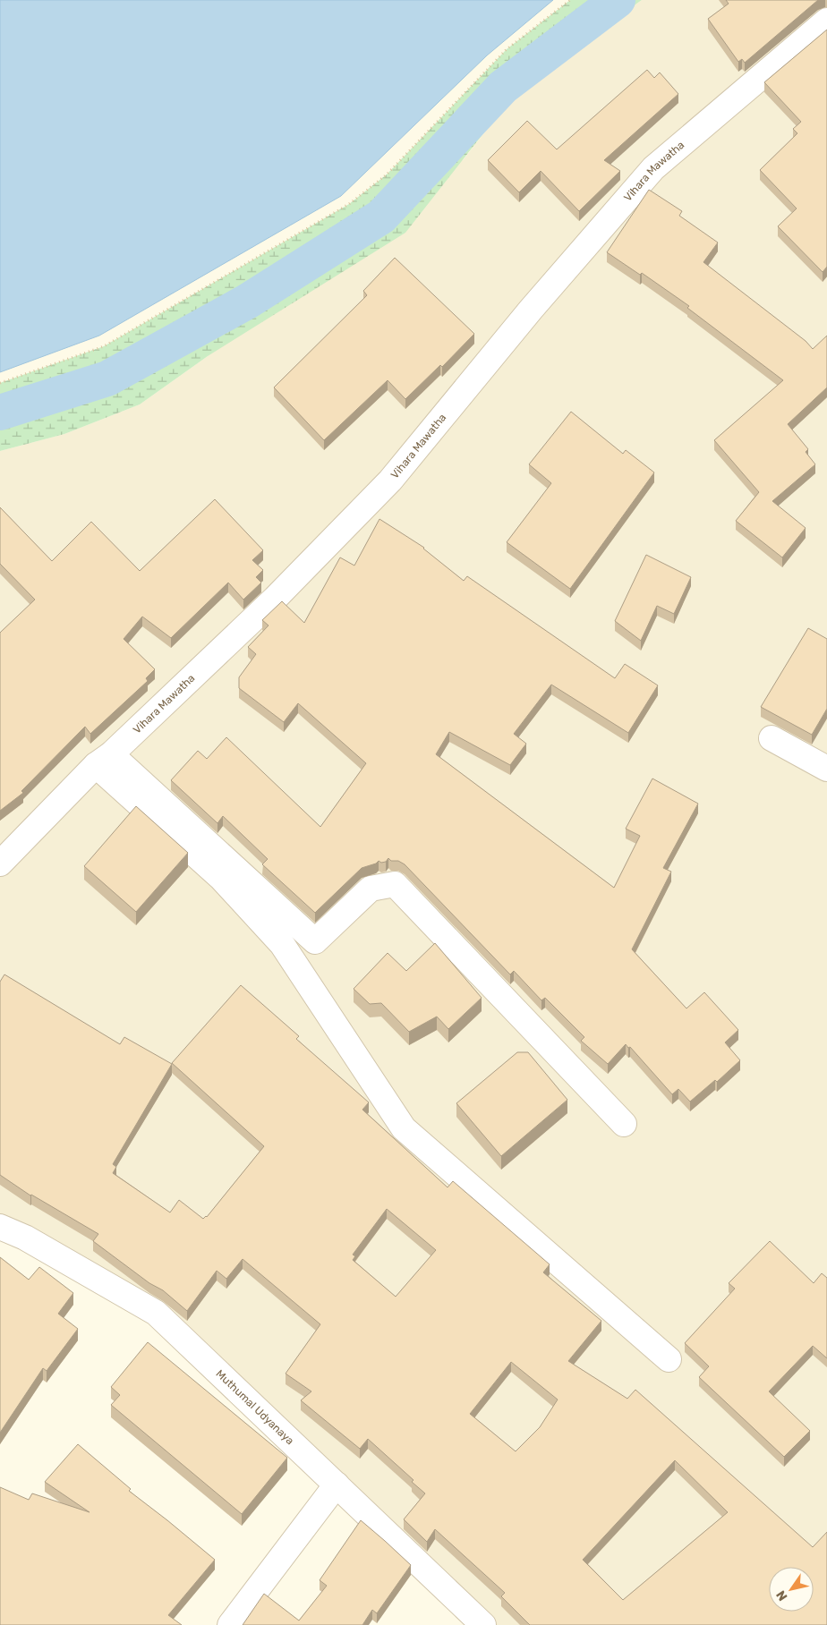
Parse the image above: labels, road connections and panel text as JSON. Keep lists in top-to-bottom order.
{
  "streets": {
    "street": ["Vihara Mawatha", "Muthumal Udyanaya"]
  },
  "north": "bottom left"
}
